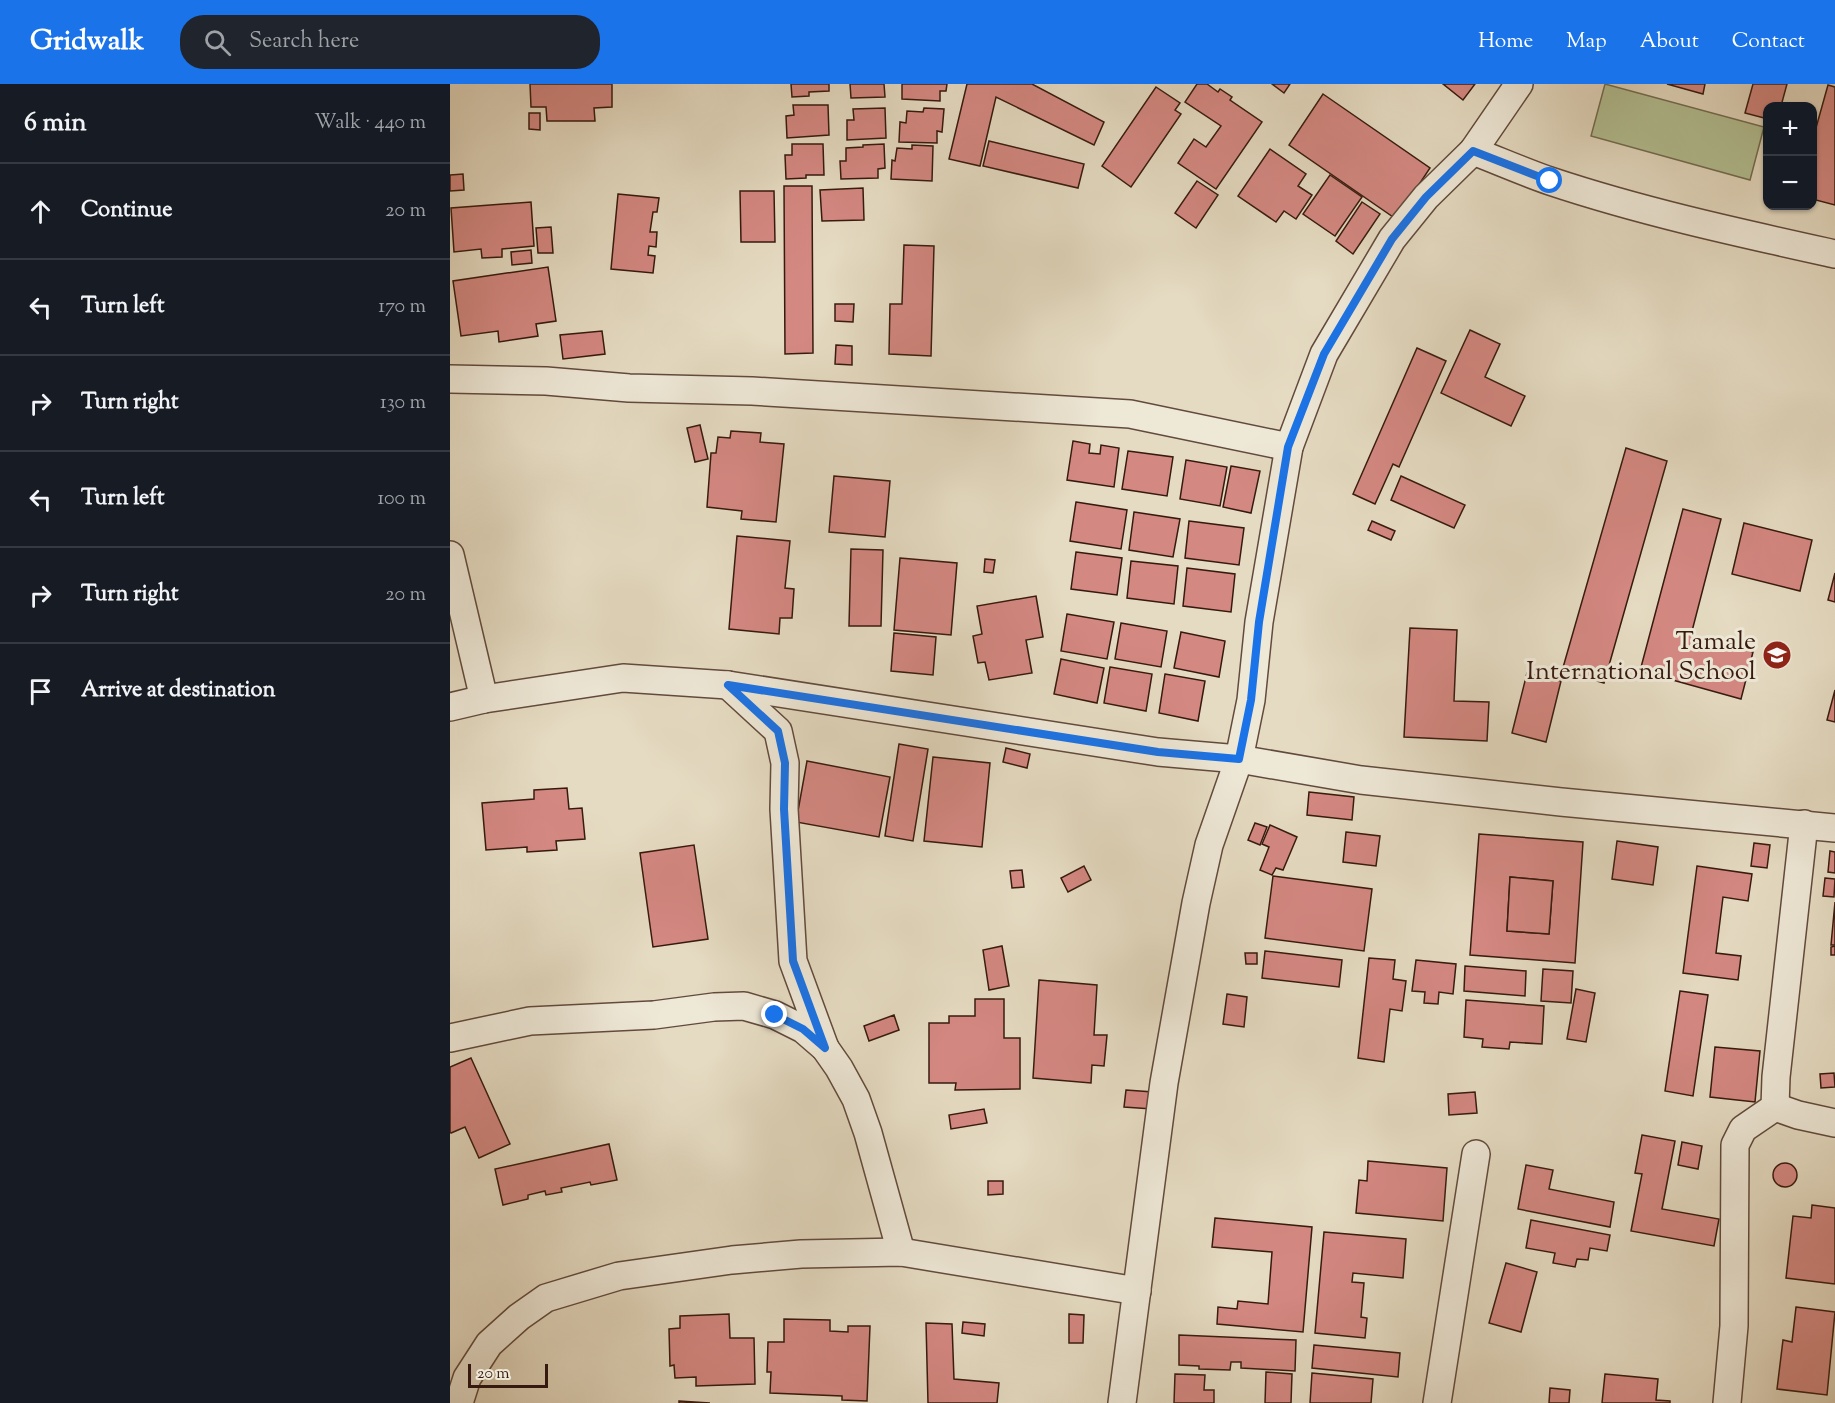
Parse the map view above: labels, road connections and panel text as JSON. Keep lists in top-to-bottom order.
{
  "places": {
    "school or university": ["Tamale International School"]
  },
  "scale_bar": "20 m",
  "page": {
    "header": "Gridwalk",
    "search": "Search here",
    "nav": [
      "Home",
      "Map",
      "About",
      "Contact"
    ],
    "heading": ["6 min", "Walk · 440 m"],
    "map_buttons": ["+", "−"],
    "list": [
      ["Continue", "20 m"],
      ["Turn left", "170 m"],
      ["Turn right", "130 m"],
      ["Turn left", "100 m"],
      ["Turn right", "20 m"],
      "Arrive at destination"
    ],
    "scale": "20 m"
  }
}
